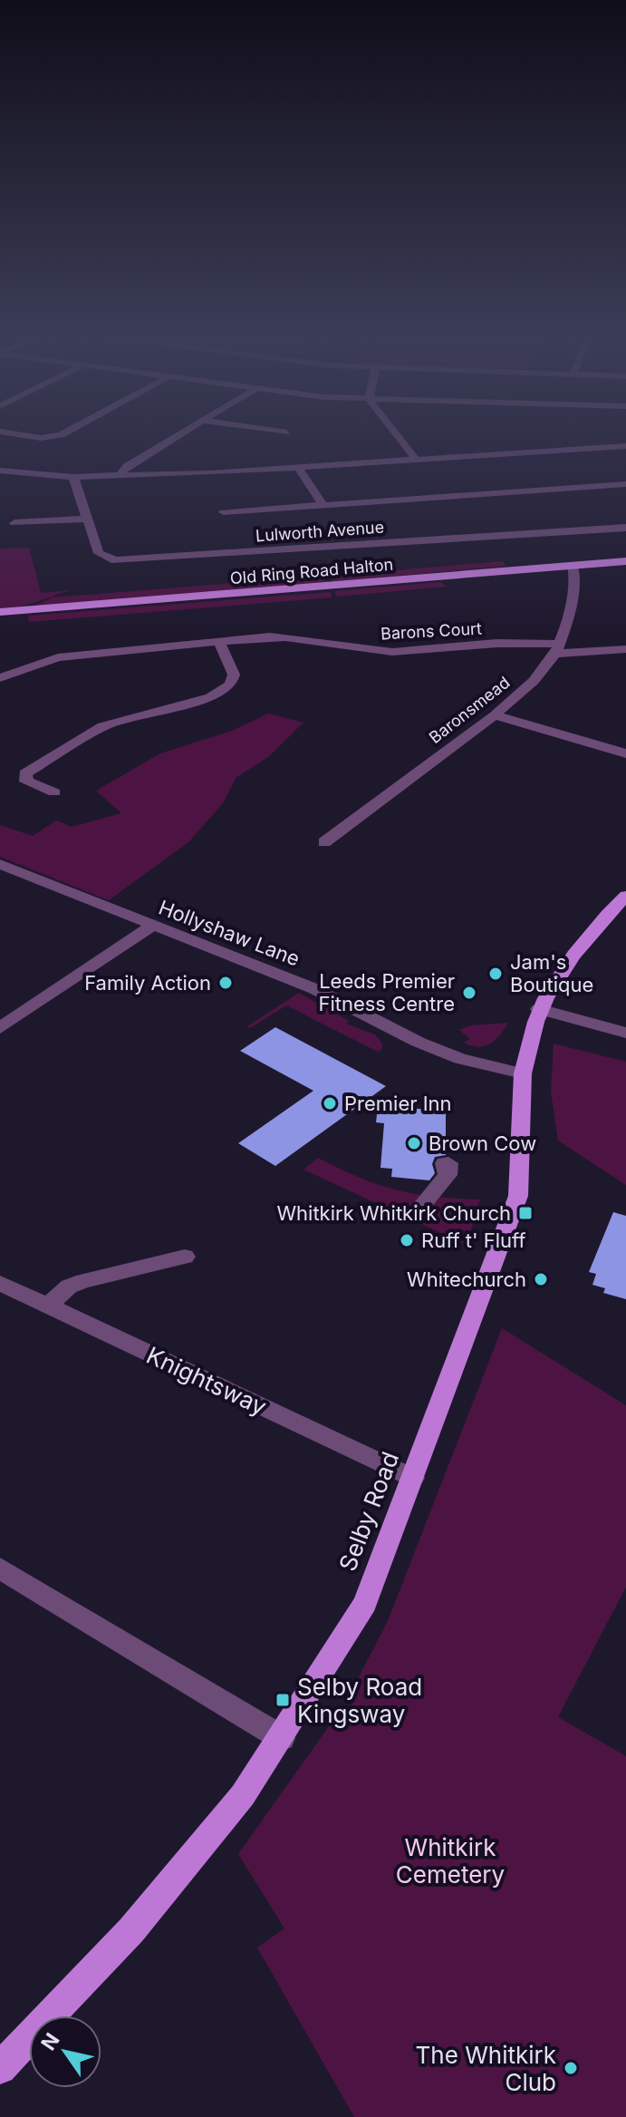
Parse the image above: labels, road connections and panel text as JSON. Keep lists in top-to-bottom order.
{
  "streets": {
    "main road": ["Old Ring Road Halton", "Selby Road"],
    "street": [
      "Lulworth Avenue",
      "Barons Court",
      "Baronsmead",
      "Hollyshaw Lane",
      "Knightsway"
    ]
  },
  "crossings": [
    ["Old Ring Road Halton", "Baronsmead"],
    ["Barons Court", "Baronsmead"],
    ["Hollyshaw Lane", "Selby Road"],
    ["Knightsway", "Selby Road"]
  ],
  "parks": ["Whitkirk Cemetery"],
  "places": {
    "other": [
      "Jam's Boutique",
      "Family Action",
      "Leeds Premier Fitness Centre",
      "Premier Inn",
      "Brown Cow",
      "Ruff t' Fluff",
      "Whitechurch",
      "The Whitkirk Club"
    ],
    "transit": ["Whitkirk Whitkirk Church", "Selby Road Kingsway"]
  },
  "north": "top left"
}
